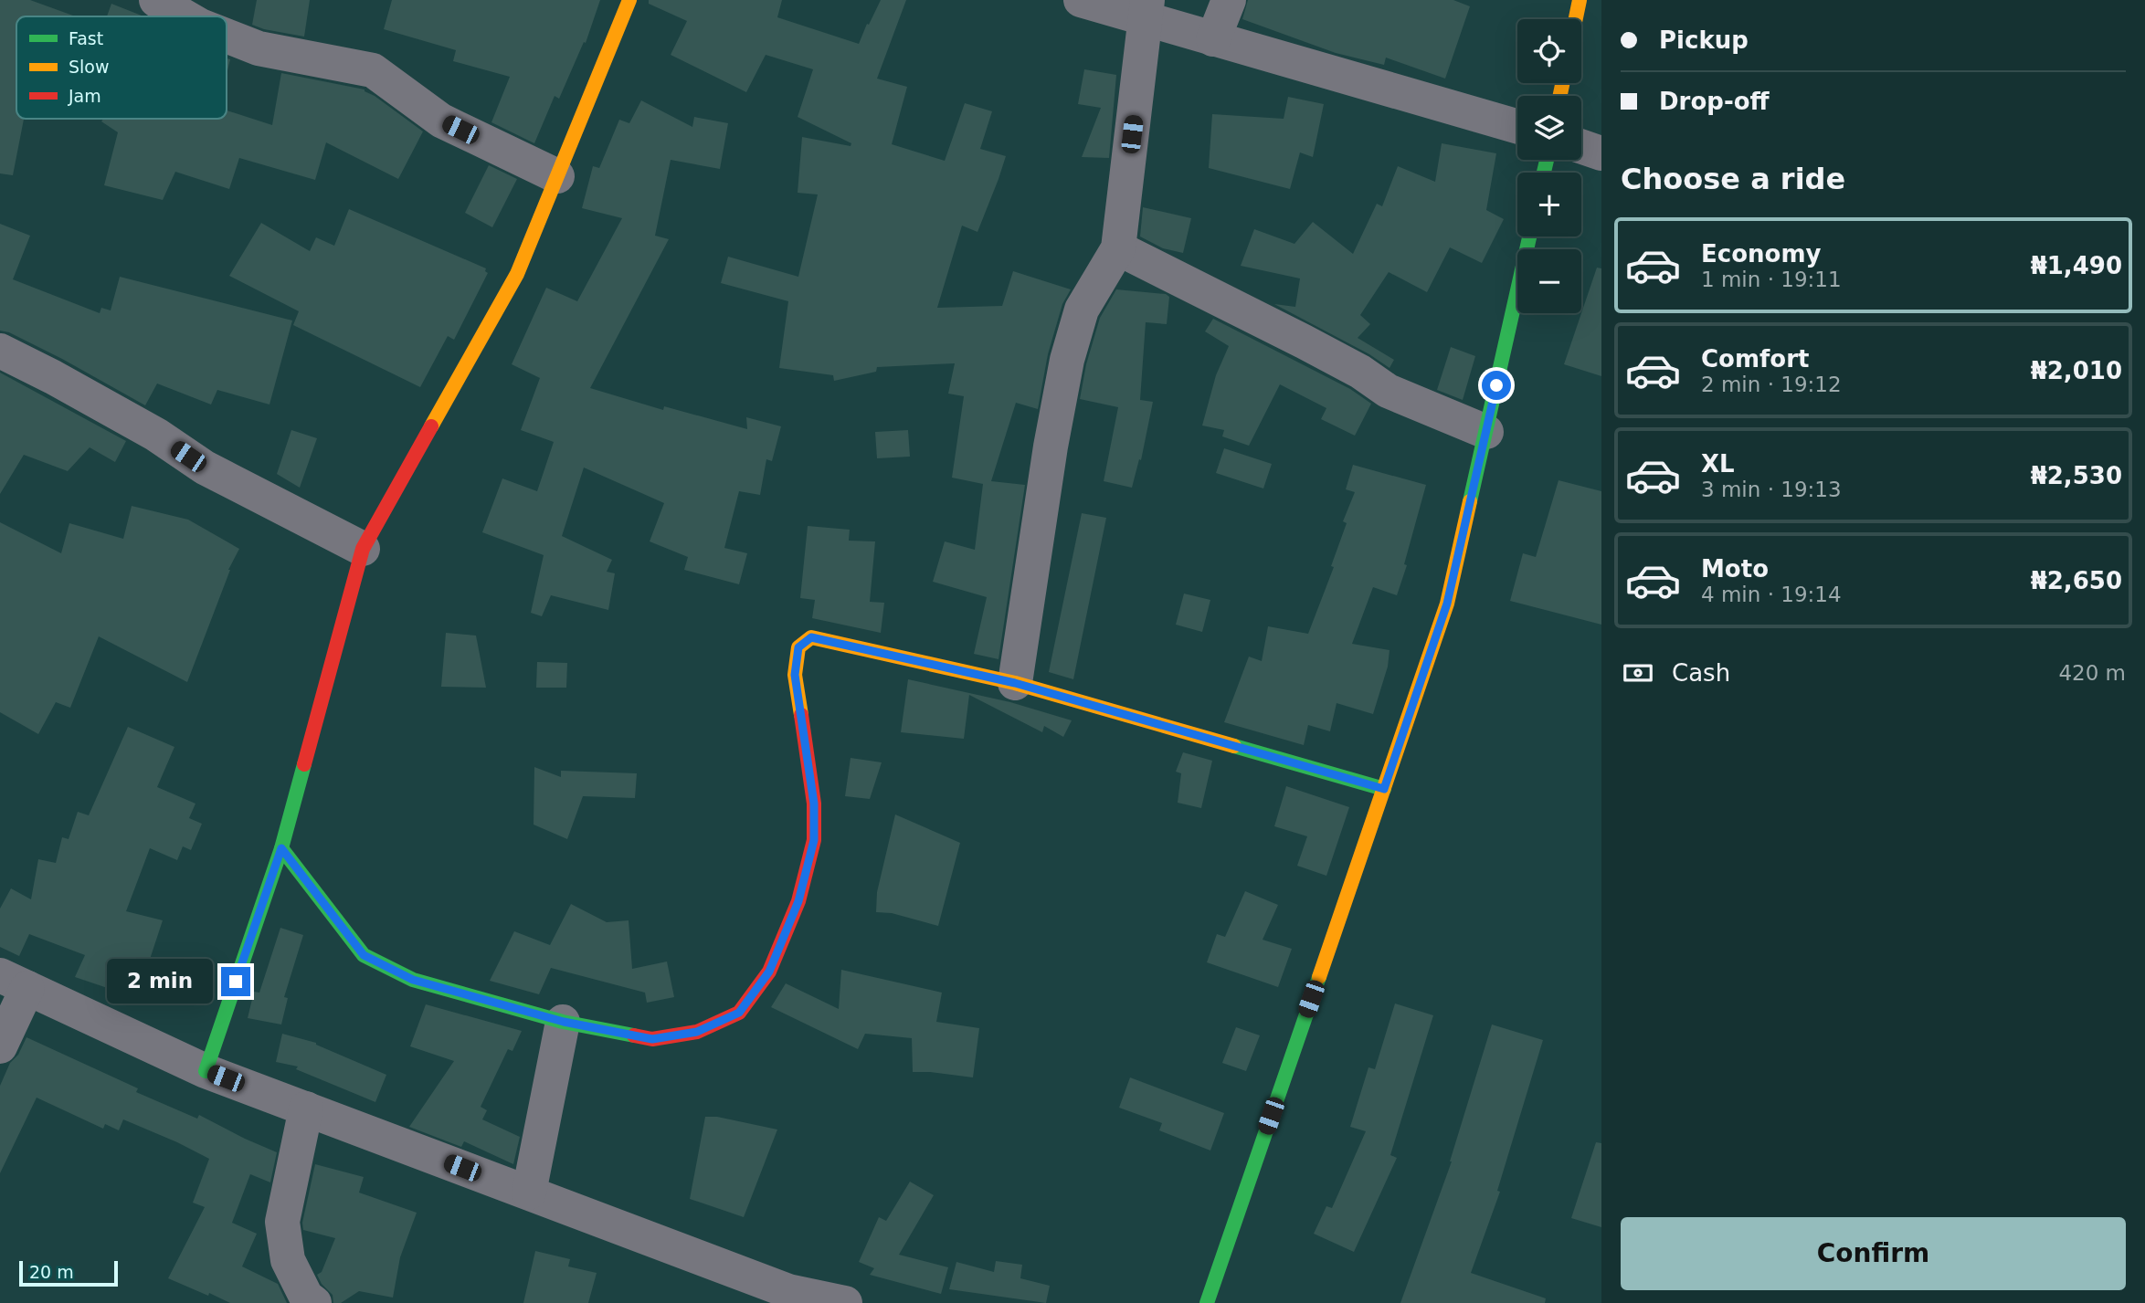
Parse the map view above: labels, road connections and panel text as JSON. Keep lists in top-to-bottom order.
{
  "legend": ["Fast", "Slow", "Jam"],
  "scale_bar": "20 m",
  "page": {
    "banner": ["Pickup", "Drop-off"],
    "map_buttons": ["+", "−"],
    "heading": "Choose a ride",
    "list": [
      {
        "name": "Economy",
        "note": "1 min · 19:11",
        "value": "₦1,490"
      },
      {
        "name": "Comfort",
        "note": "2 min · 19:12",
        "value": "₦2,010"
      },
      {
        "name": "XL",
        "note": "3 min · 19:13",
        "value": "₦2,530"
      },
      {
        "name": "Moto",
        "note": "4 min · 19:14",
        "value": "₦2,650"
      }
    ],
    "pay": ["Cash", "420 m"],
    "bubble": "2 min",
    "buttons": "Confirm",
    "scale": "20 m"
  }
}
